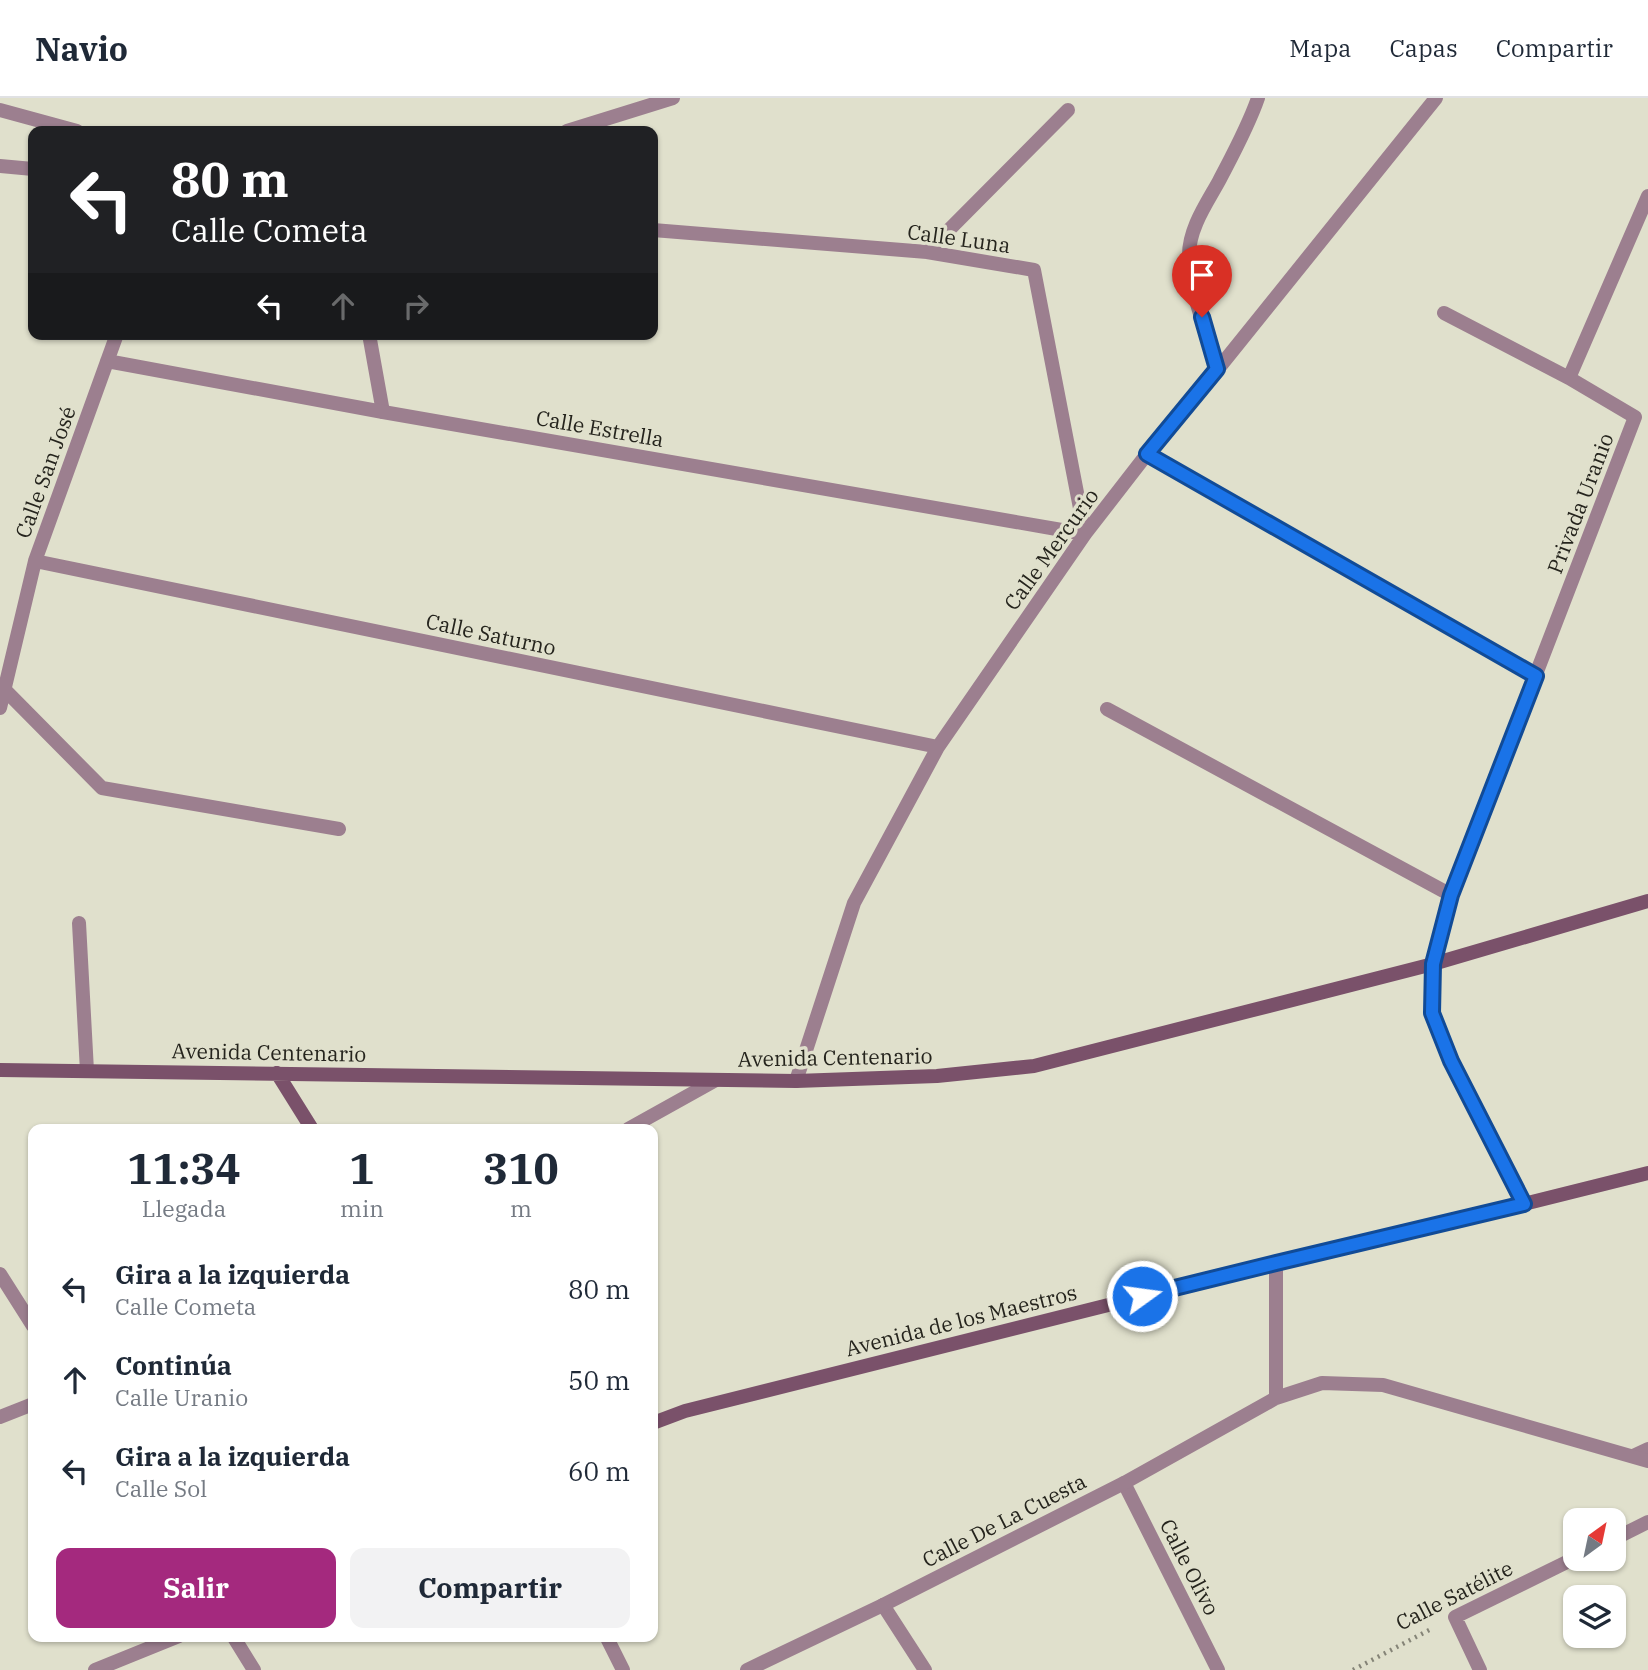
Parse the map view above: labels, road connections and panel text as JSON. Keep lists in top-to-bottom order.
{
  "streets": {
    "main road": ["Avenida Centenario", "Avenida de los Maestros"],
    "street": [
      "Calle Luna",
      "Calle Estrella",
      "Calle San José",
      "Privada Uranio",
      "Calle Mercurio",
      "Calle Saturno",
      "Calle De La Cuesta",
      "Calle Olivo",
      "Calle Satélite"
    ]
  },
  "crossings": [
    ["Calle Luna", "Calle Estrella"],
    ["Calle Luna", "Calle Mercurio"],
    ["Calle Estrella", "Calle San José"],
    ["Calle Estrella", "Calle Mercurio"],
    ["Calle San José", "Calle Saturno"],
    ["Calle Mercurio", "Calle Saturno"],
    ["Calle Mercurio", "Avenida Centenario"],
    ["Calle De La Cuesta", "Calle Olivo"]
  ],
  "north": "top right",
  "page": {
    "header": "Navio",
    "nav": ["Mapa", "Capas", "Compartir"],
    "turn": ["80 m", "Calle Cometa"],
    "eta": [
      "11:34",
      "Llegada",
      "1",
      "min",
      "310",
      "m"
    ],
    "list": [
      {
        "name": "Gira a la izquierda",
        "note": "Calle Cometa",
        "value": "80 m"
      },
      {
        "name": "Continúa",
        "note": "Calle Uranio",
        "value": "50 m"
      },
      {
        "name": "Gira a la izquierda",
        "note": "Calle Sol",
        "value": "60 m"
      }
    ],
    "buttons": ["Salir", "Compartir"]
  }
}
